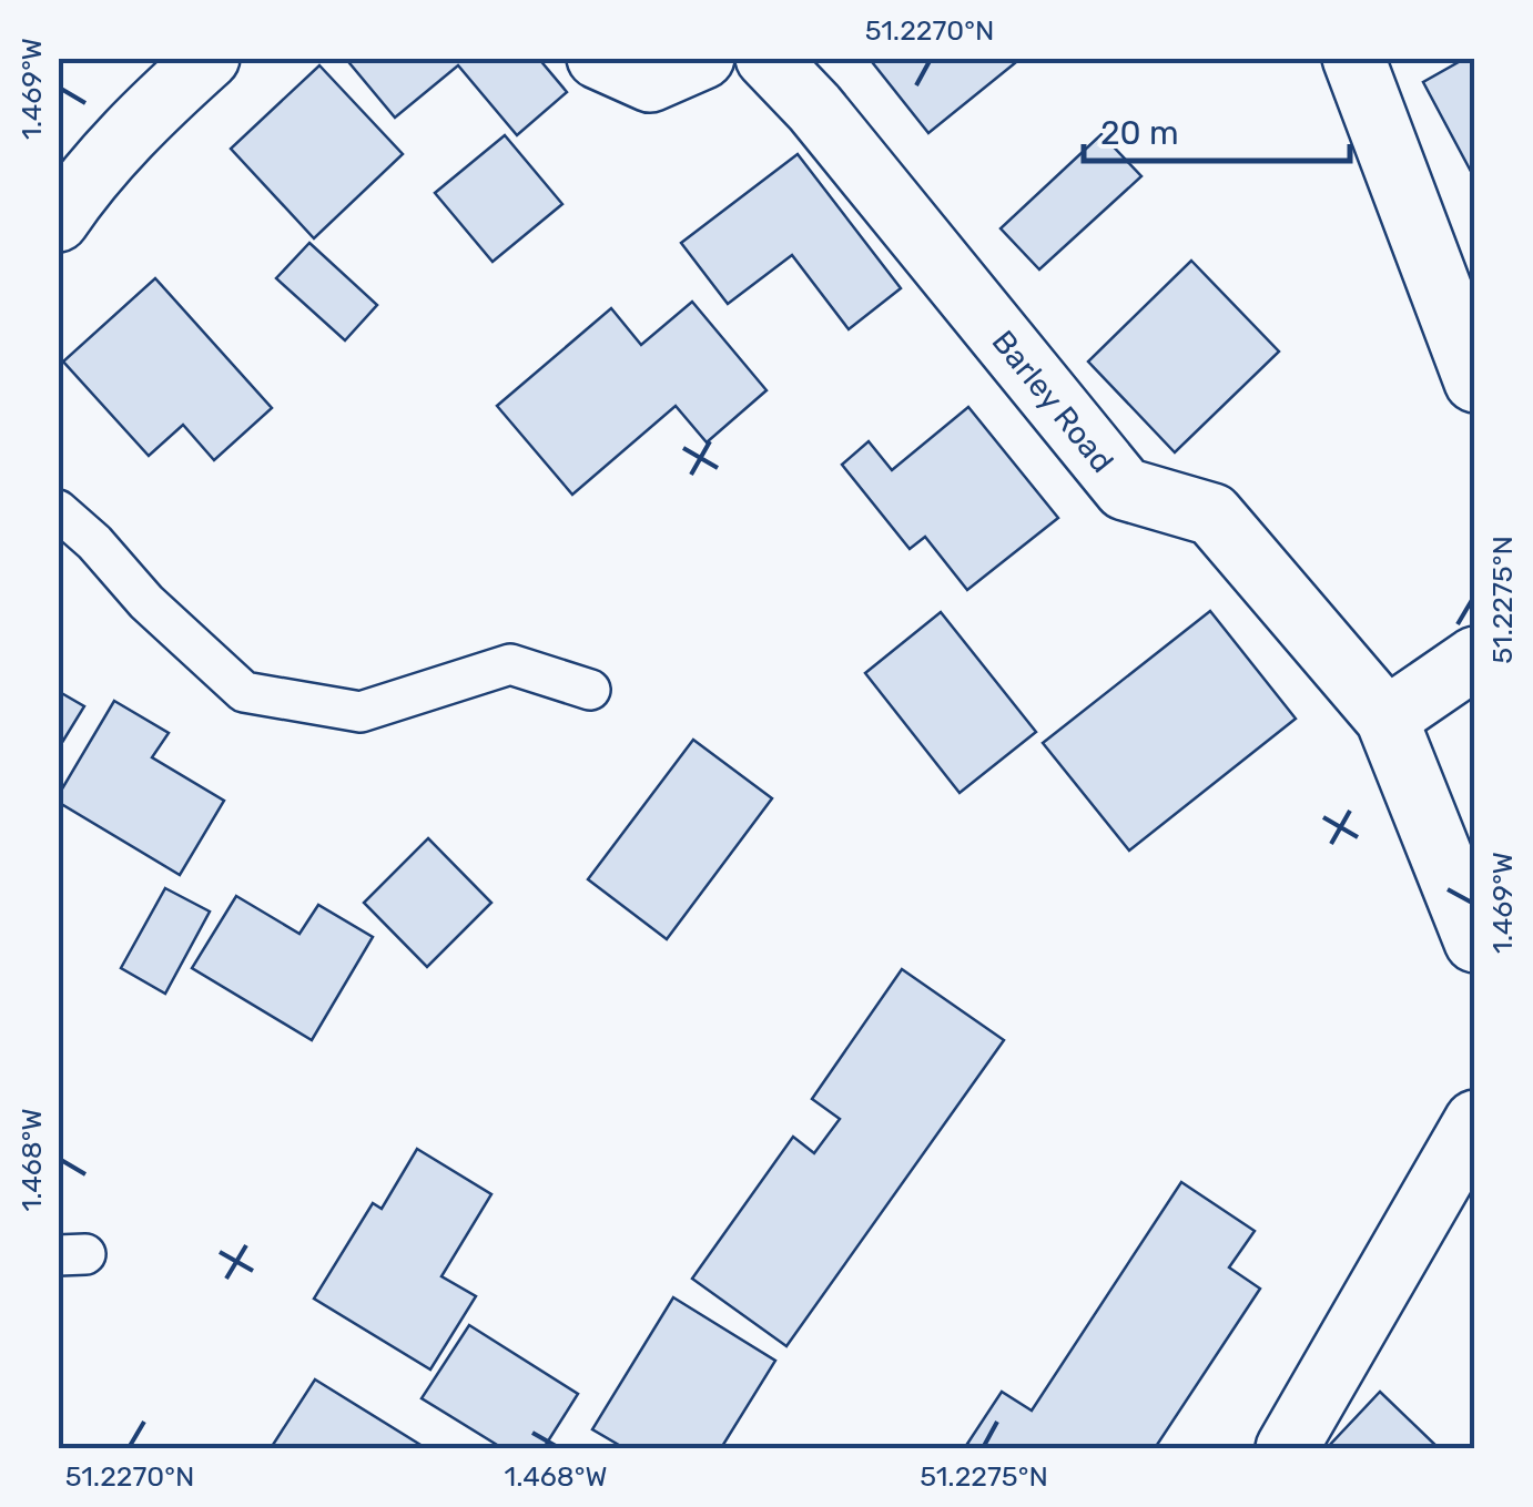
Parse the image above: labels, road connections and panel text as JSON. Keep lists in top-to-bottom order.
{
  "streets": {
    "street": ["Barley Road"]
  },
  "scale_bar": "20 m",
  "coordinates": [
    "51.2270°N",
    "1.469°W",
    "51.2275°N",
    "1.468°W"
  ]
}
